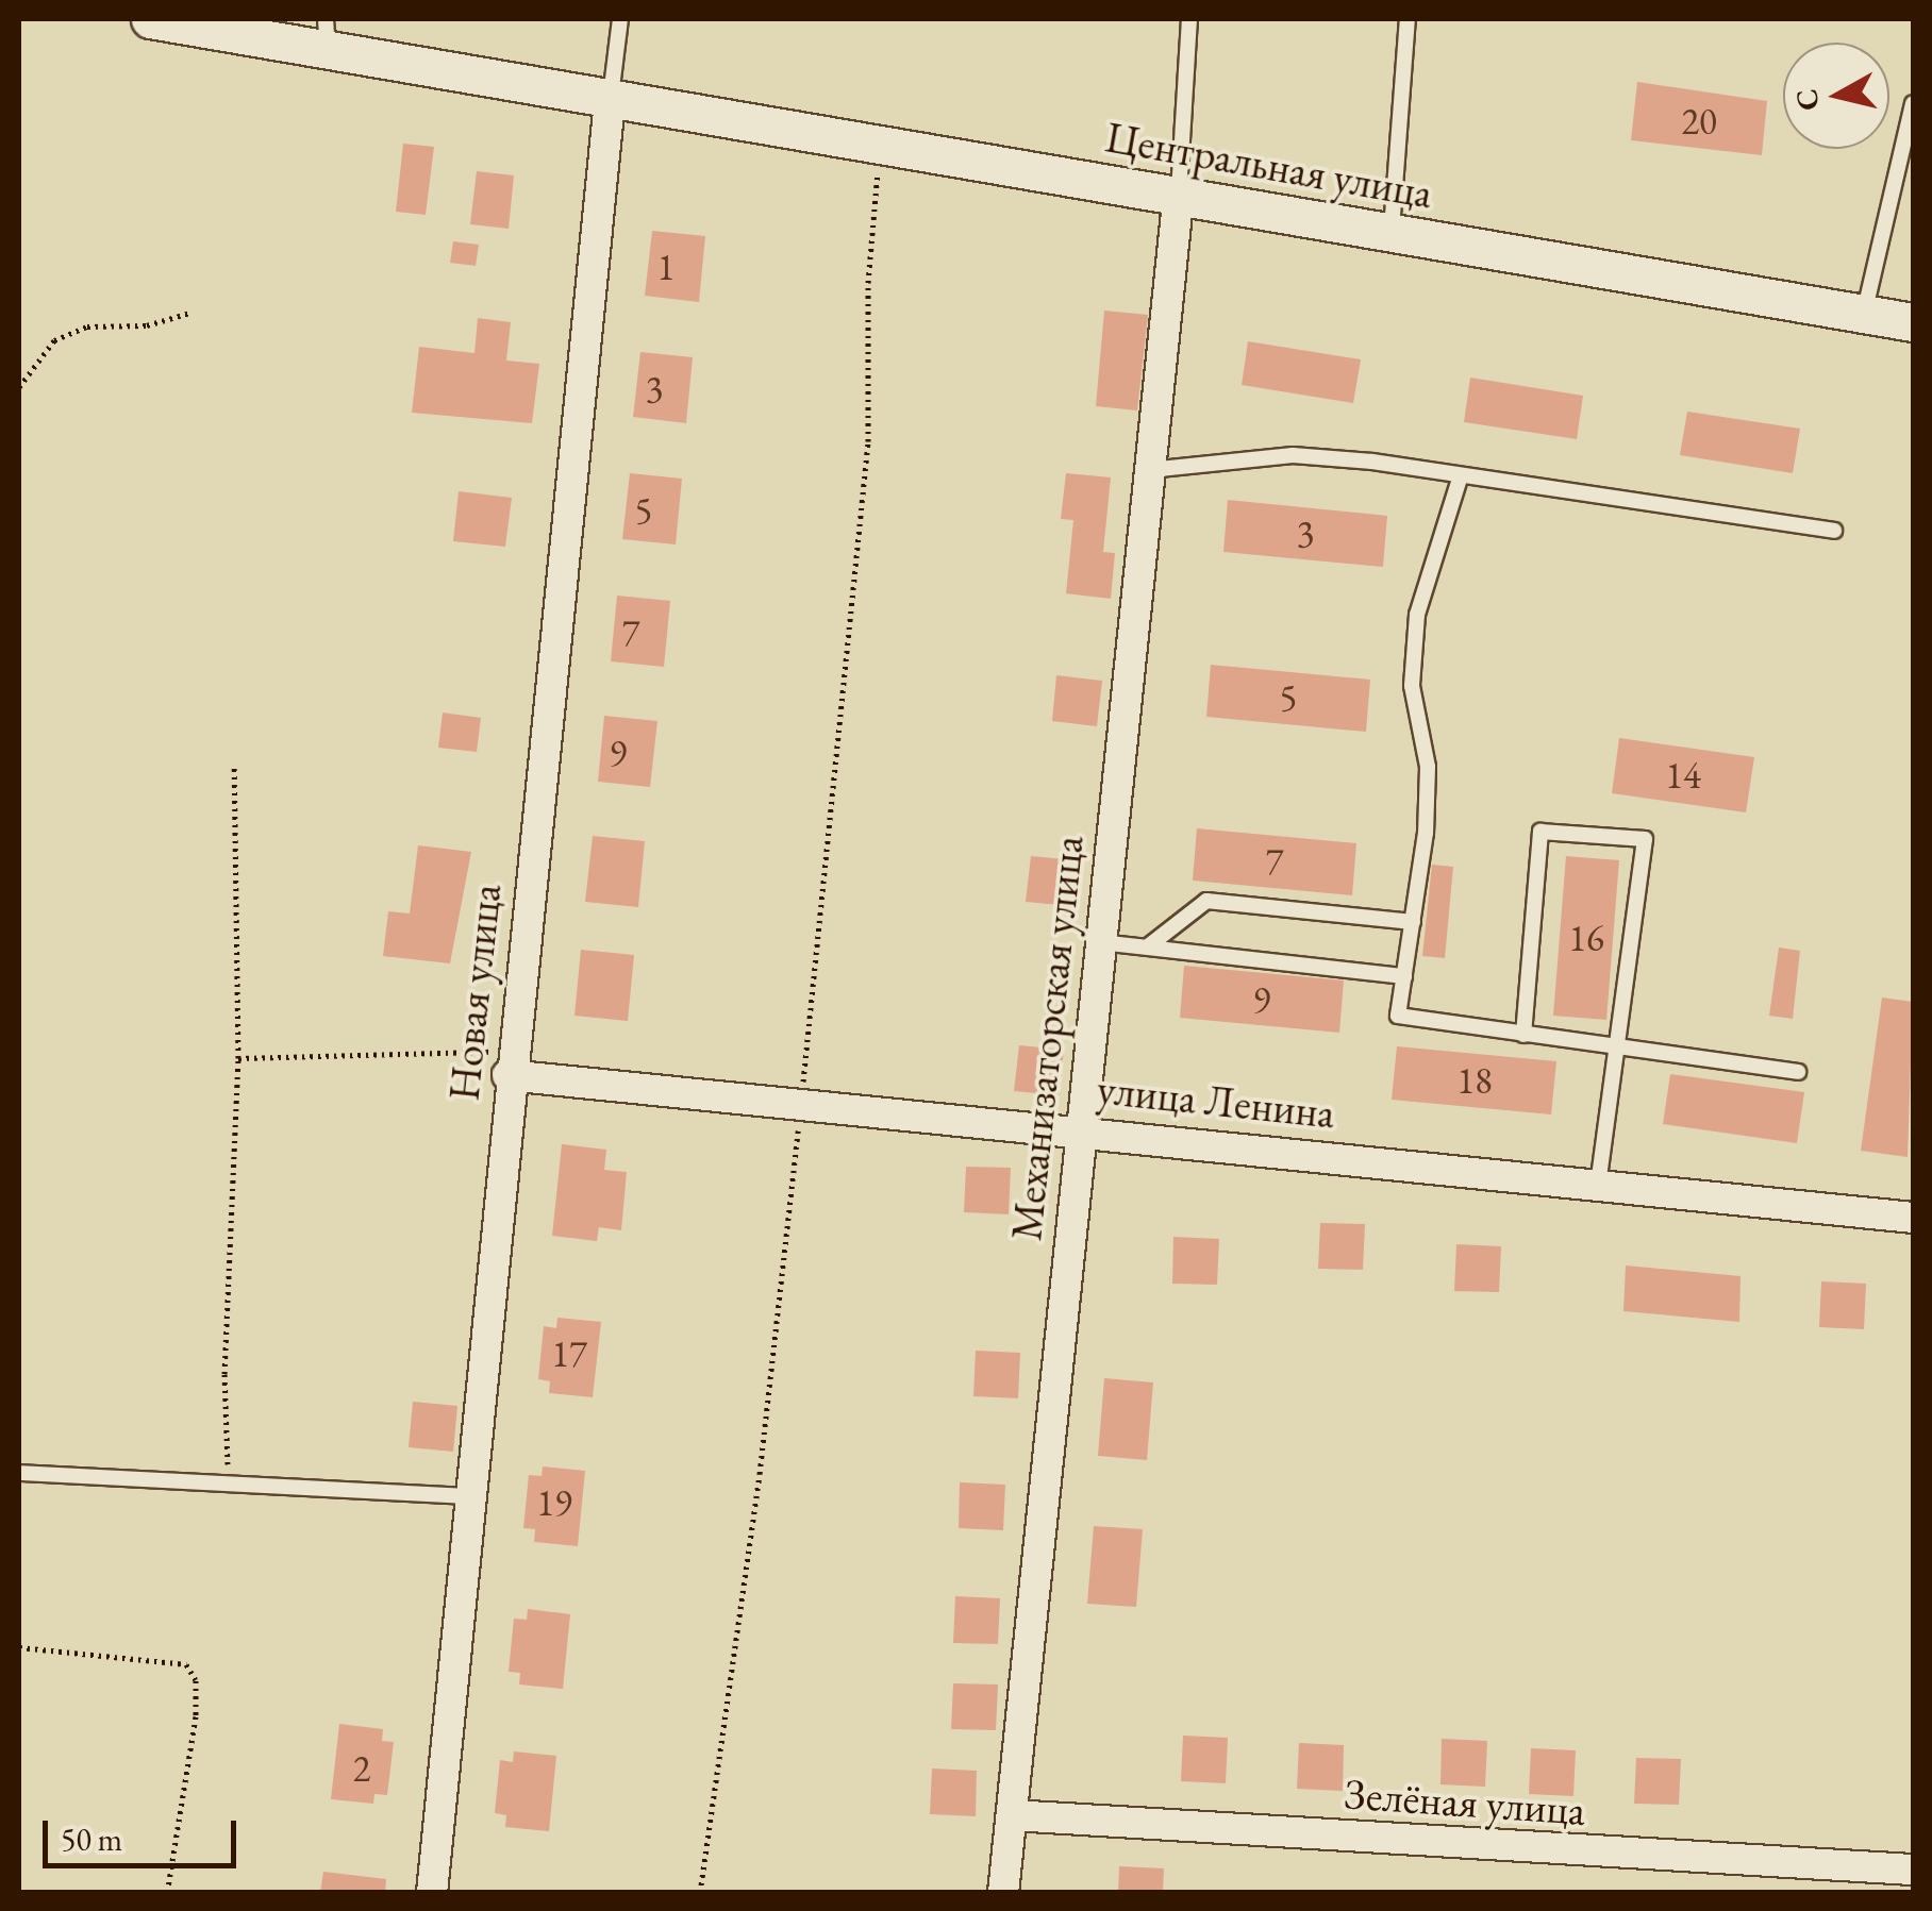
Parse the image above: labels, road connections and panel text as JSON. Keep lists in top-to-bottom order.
{
  "streets": {
    "street": [
      "Центральная улица",
      "Новая улица",
      "Механизаторская улица",
      "улица Ленина",
      "Зелёная улица"
    ]
  },
  "crossings": [
    ["Центральная улица", "Новая улица"],
    ["Центральная улица", "Механизаторская улица"],
    ["Новая улица", "улица Ленина"],
    ["Механизаторская улица", "улица Ленина"],
    ["Механизаторская улица", "Зелёная улица"]
  ],
  "house_numbers": [
    "20",
    "1",
    "3",
    "5",
    "3",
    "7",
    "5",
    "9",
    "14",
    "7",
    "16",
    "9",
    "18",
    "17",
    "19",
    "2"
  ],
  "scale_bar": "50 m",
  "north": "left"
}
